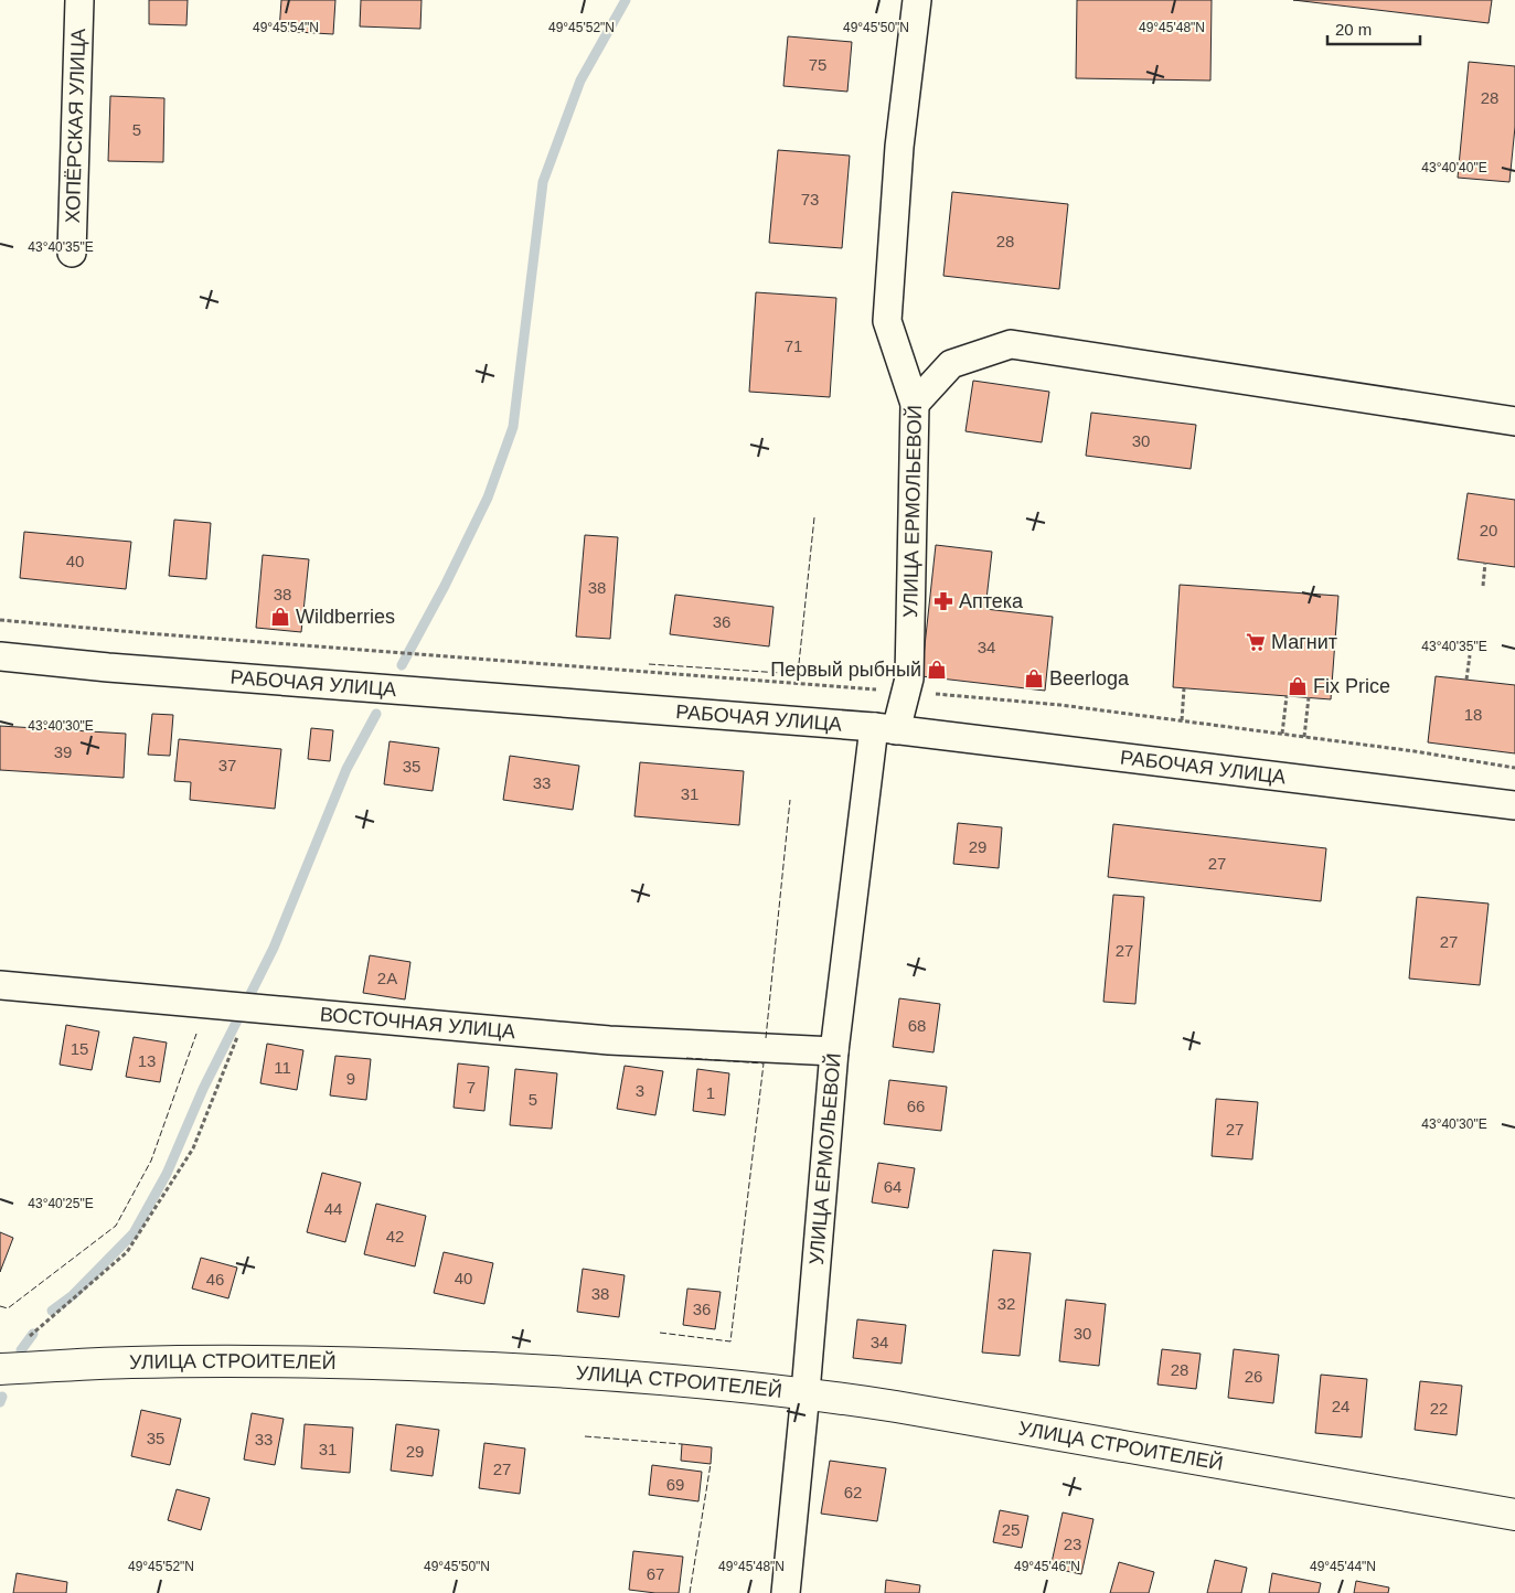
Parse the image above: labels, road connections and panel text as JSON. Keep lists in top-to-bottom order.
{
  "streets": {
    "street": [
      "ХОПЁРСКАЯ УЛИЦА",
      "УЛИЦА ЕРМОЛЬЕВОЙ",
      "РАБОЧАЯ УЛИЦА",
      "ВОСТОЧНАЯ УЛИЦА",
      "УЛИЦА СТРОИТЕЛЕЙ"
    ]
  },
  "crossings": [
    ["УЛИЦА ЕРМОЛЬЕВОЙ", "РАБОЧАЯ УЛИЦА"],
    ["УЛИЦА ЕРМОЛЬЕВОЙ", "ВОСТОЧНАЯ УЛИЦА"],
    ["УЛИЦА ЕРМОЛЬЕВОЙ", "УЛИЦА СТРОИТЕЛЕЙ"]
  ],
  "places": {
    "pharmacy": ["Аптека"],
    "shop": [
      "Wildberries",
      "Первый рыбный",
      "Beerloga",
      "Fix Price"
    ],
    "supermarket": ["Магнит"]
  },
  "house_numbers": [
    "75",
    "28",
    "5",
    "73",
    "28",
    "71",
    "30",
    "20",
    "40",
    "38",
    "38",
    "36",
    "34",
    "18",
    "39",
    "37",
    "35",
    "33",
    "31",
    "29",
    "27",
    "27",
    "27",
    "2А",
    "68",
    "15",
    "13",
    "11",
    "9",
    "7",
    "3",
    "1",
    "5",
    "66",
    "27",
    "64",
    "44",
    "42",
    "40",
    "46",
    "38",
    "32",
    "36",
    "30",
    "34",
    "28",
    "26",
    "24",
    "22",
    "35",
    "33",
    "31",
    "29",
    "27",
    "69",
    "62",
    "25",
    "23",
    "67"
  ],
  "scale_bar": "20 m",
  "coordinates": [
    "49°45'54\"N",
    "49°45'52\"N",
    "49°45'50\"N",
    "49°45'48\"N",
    "43°40'40\"E",
    "43°40'35\"E",
    "43°40'30\"E",
    "43°40'25\"E",
    "49°45'46\"N",
    "49°45'44\"N"
  ]
}
